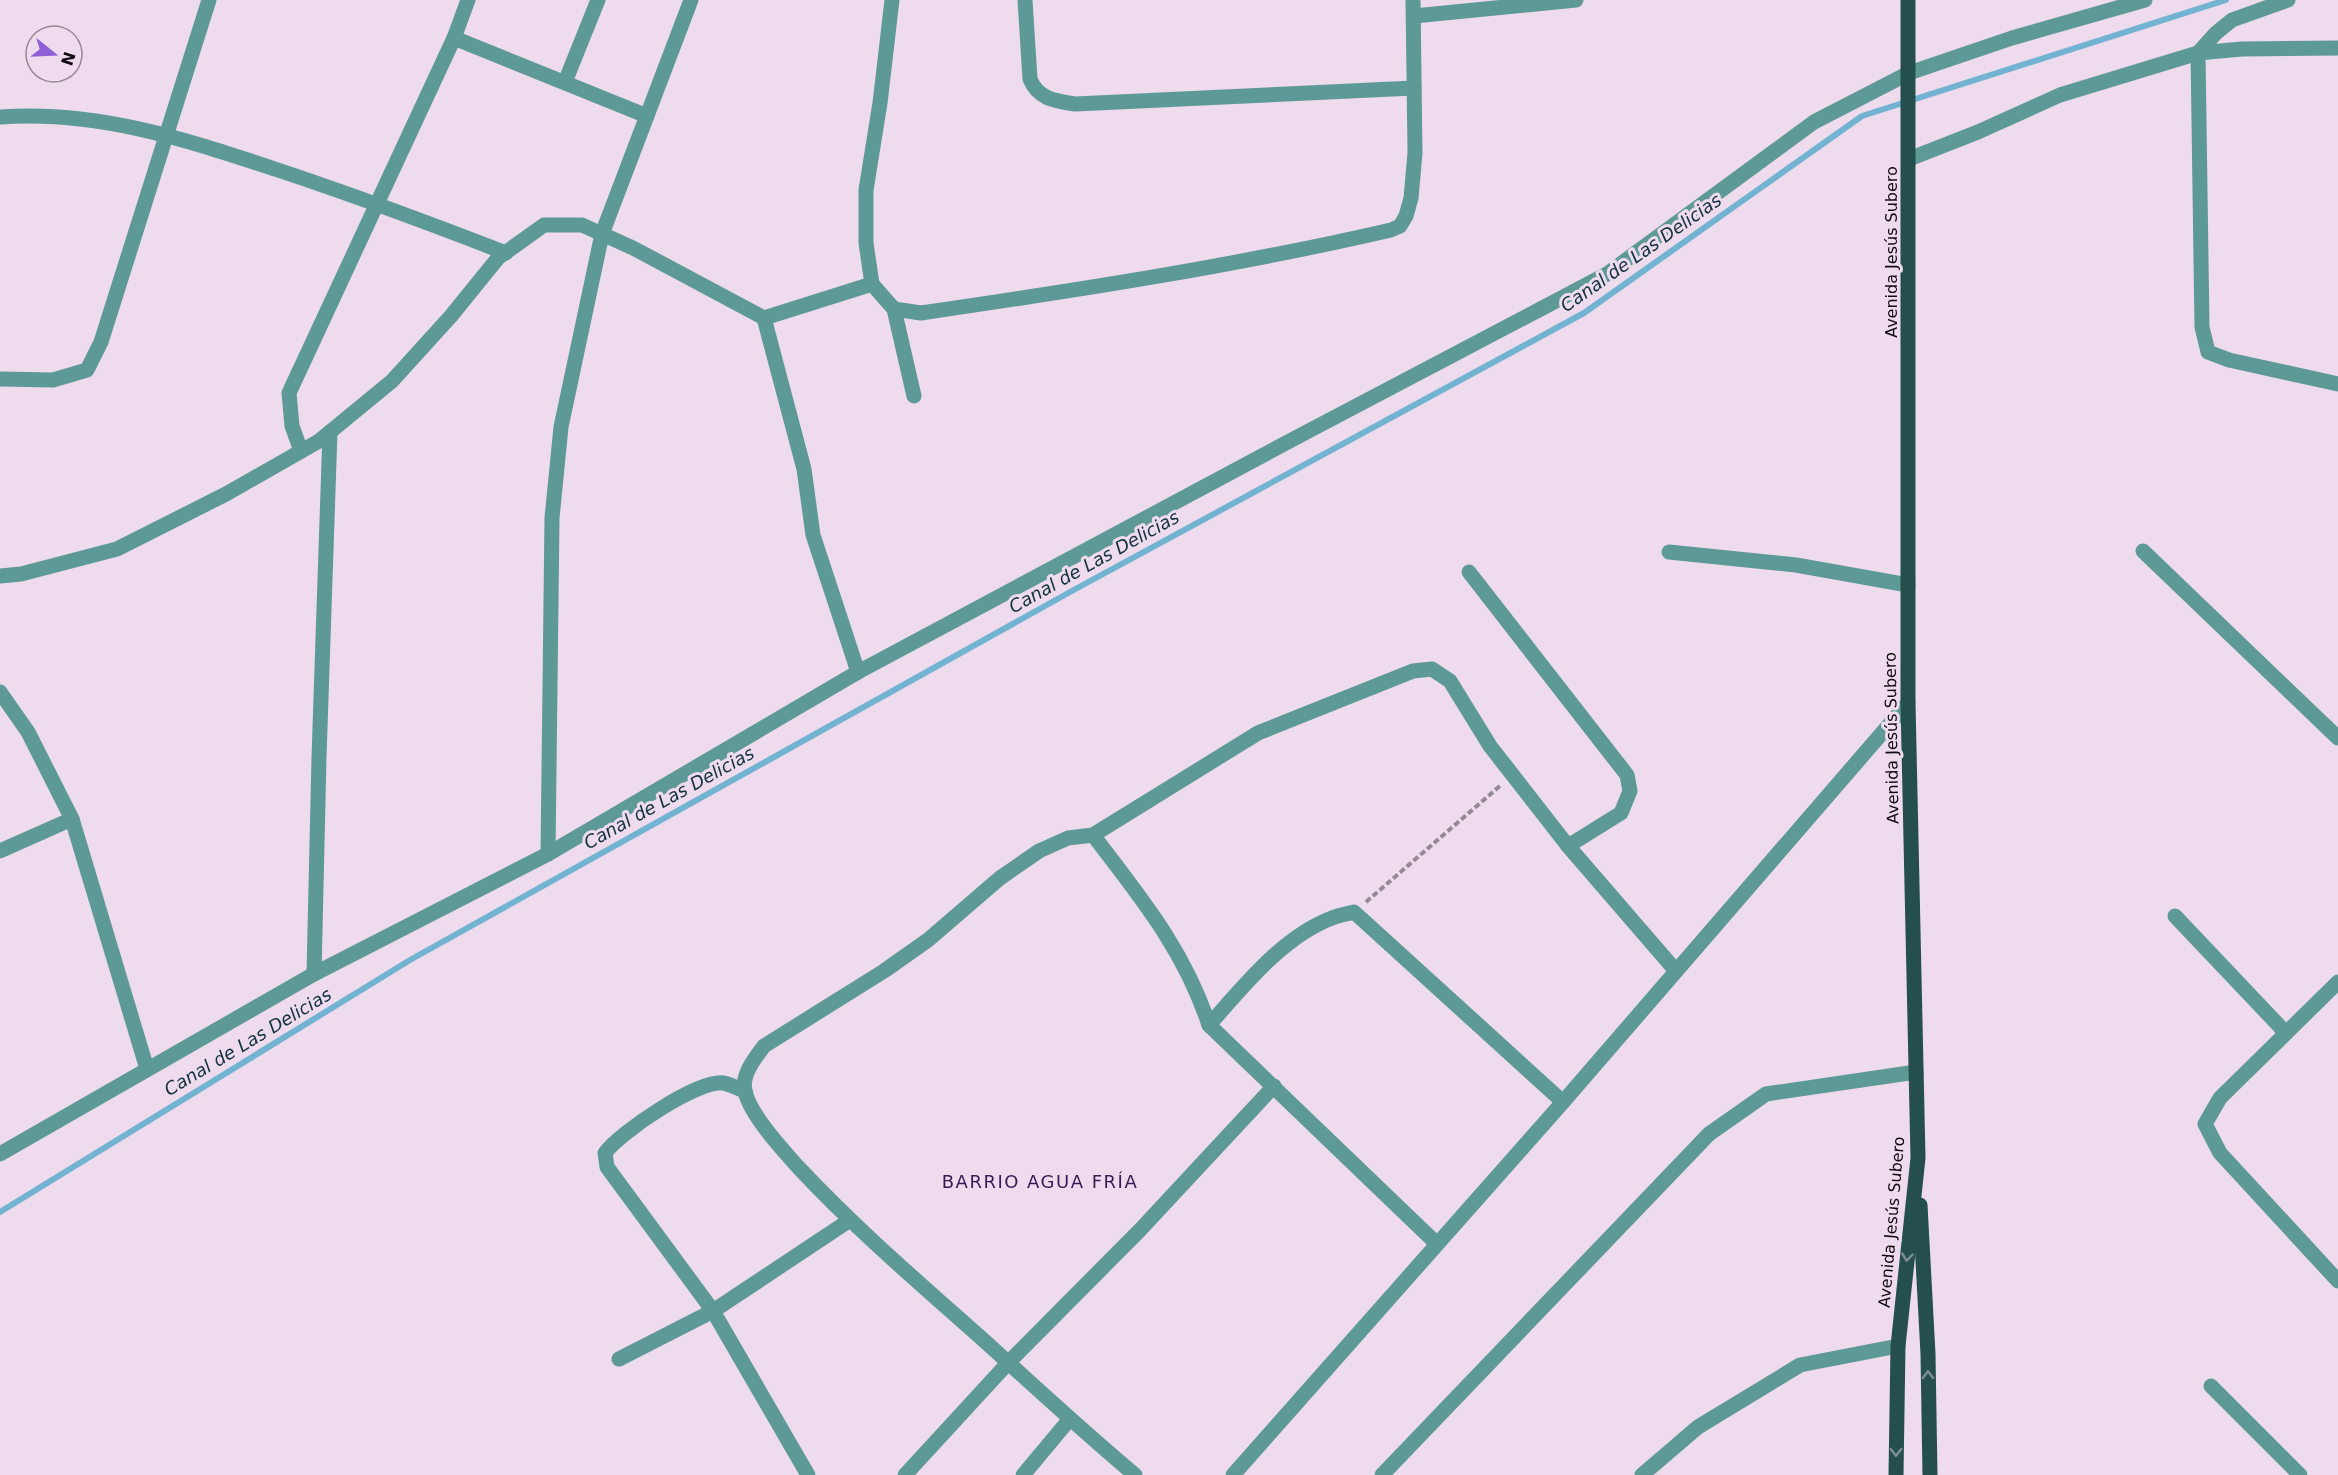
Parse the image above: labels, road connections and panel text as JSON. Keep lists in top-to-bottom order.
{
  "streets": {
    "main road": ["Avenida Jesús Subero"]
  },
  "districts": ["BARRIO AGUA FRÍA"],
  "water": ["Canal de Las Delicias"],
  "north": "right"
}
